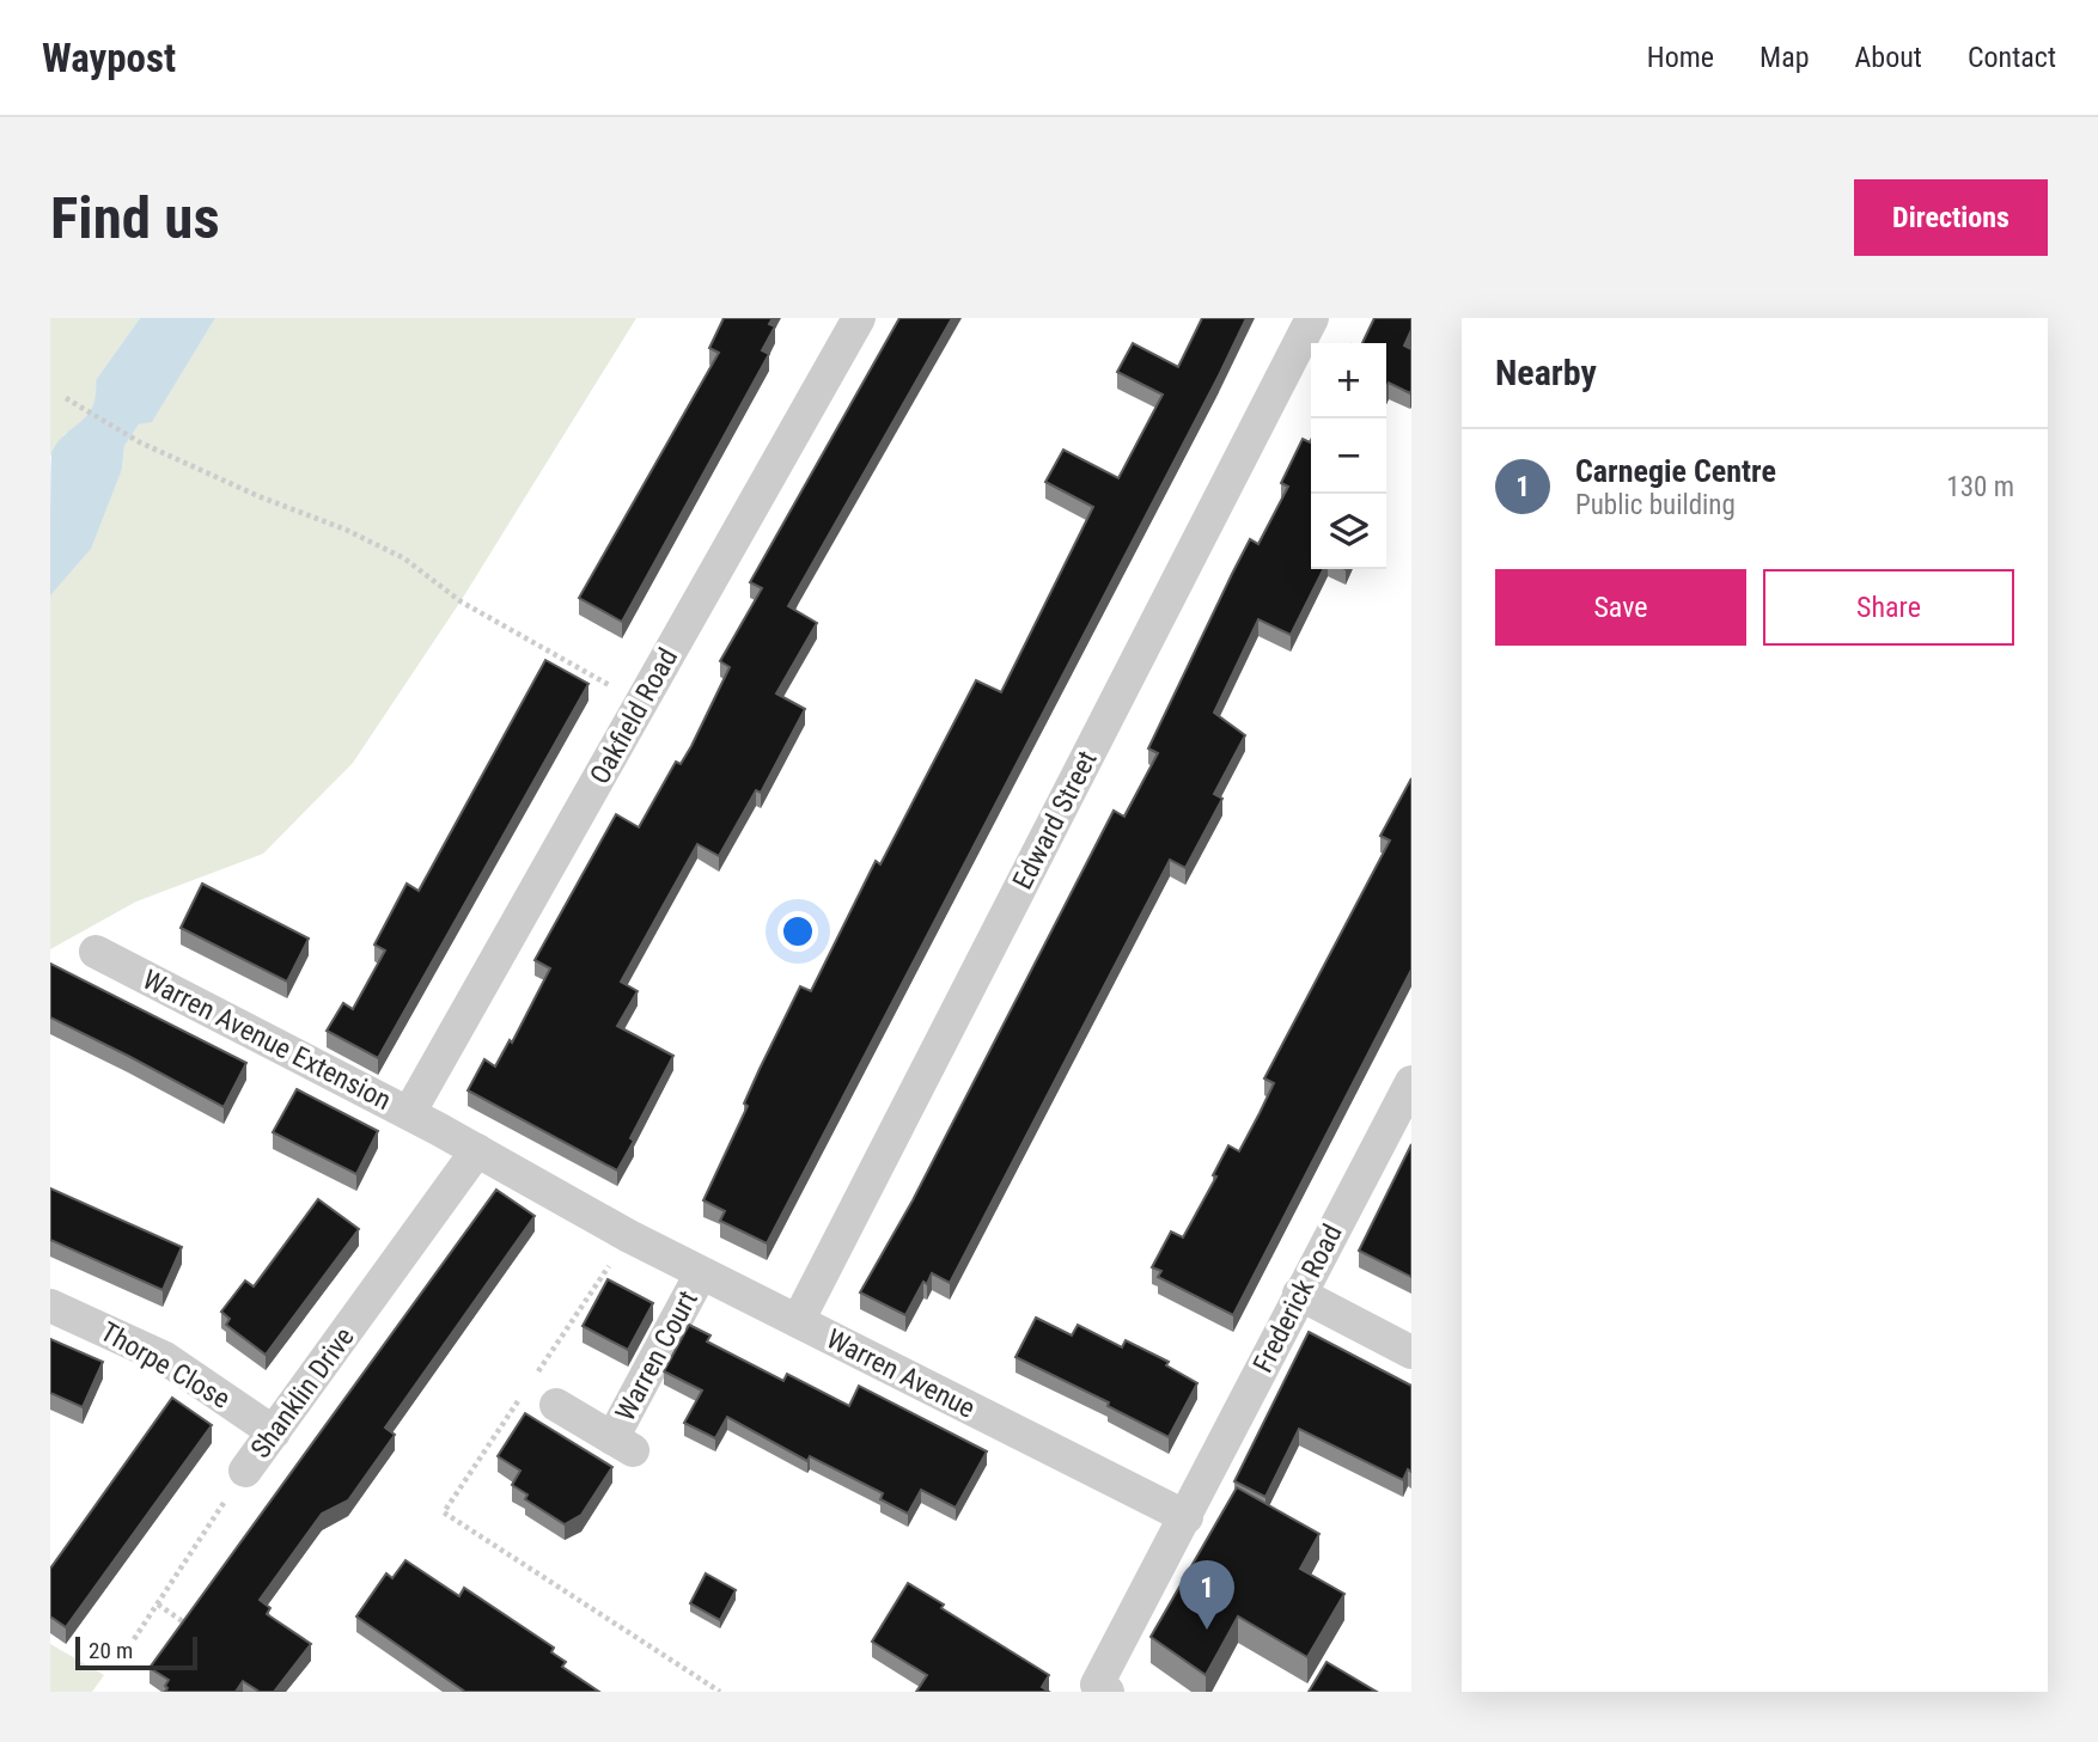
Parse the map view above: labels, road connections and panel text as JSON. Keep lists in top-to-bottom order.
{
  "streets": {
    "street": [
      "Oakfield Road",
      "Edward Street",
      "Warren Avenue Extension",
      "Frederick Road",
      "Warren Court",
      "Thorpe Close",
      "Warren Avenue",
      "Shanklin Drive"
    ]
  },
  "crossings": [
    ["Oakfield Road", "Warren Avenue Extension"],
    ["Oakfield Road", "Warren Avenue"],
    ["Edward Street", "Warren Avenue"],
    ["Warren Avenue Extension", "Warren Avenue"],
    ["Frederick Road", "Warren Avenue"],
    ["Warren Court", "Warren Avenue"],
    ["Thorpe Close", "Shanklin Drive"],
    ["Warren Avenue", "Shanklin Drive"]
  ],
  "scale_bar": "20 m",
  "page": {
    "header": "Waypost",
    "nav": [
      "Home",
      "Map",
      "About",
      "Contact"
    ],
    "buttons": [
      "Directions",
      ["Save", "Share"]
    ],
    "title": "Find us",
    "heading": "Nearby",
    "map_buttons": ["+", "−"],
    "list": [
      {
        "mark": "1",
        "name": "Carnegie Centre",
        "note": "Public building",
        "value": "130 m"
      }
    ],
    "pins": "1",
    "scale": "20 m"
  }
}
